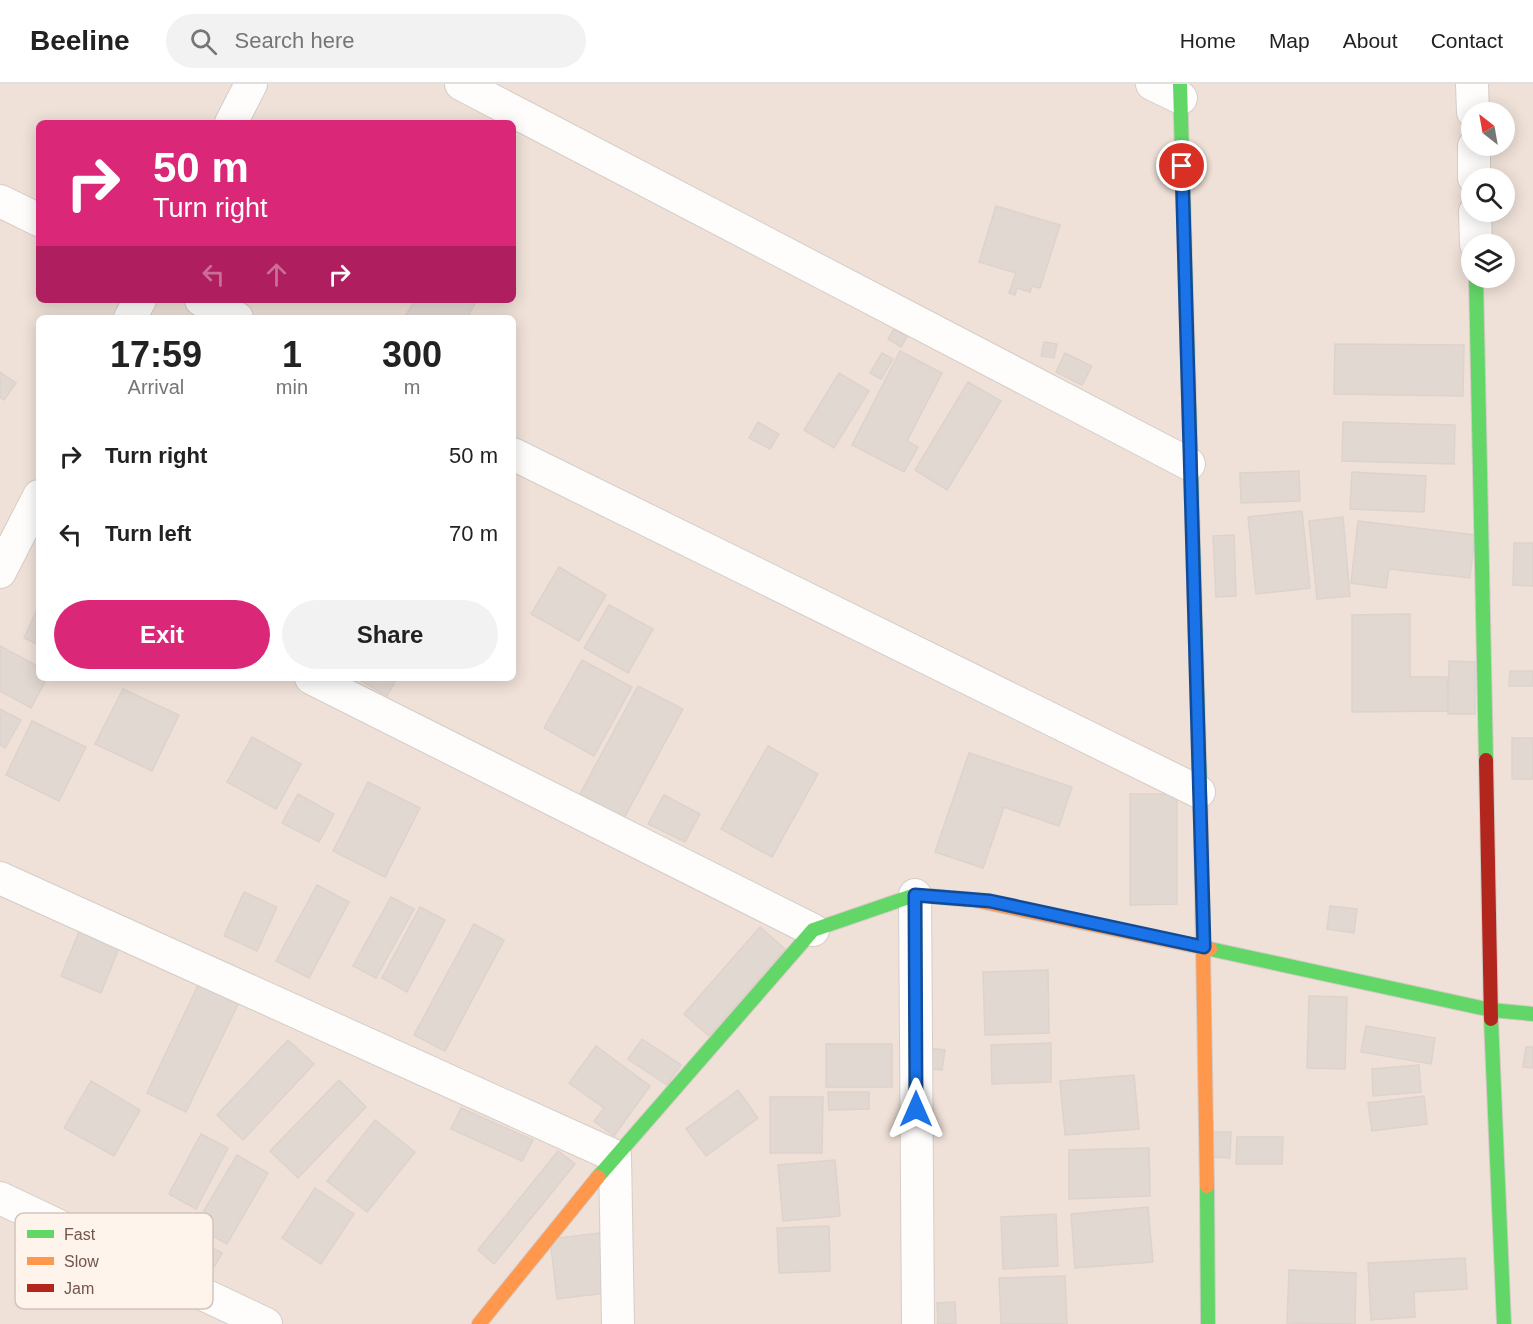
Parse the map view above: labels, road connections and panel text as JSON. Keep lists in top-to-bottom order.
{
  "legend": ["Fast", "Slow", "Jam"],
  "north": "top left",
  "page": {
    "header": "Beeline",
    "search": "Search here",
    "nav": [
      "Home",
      "Map",
      "About",
      "Contact"
    ],
    "turn": ["50 m", "Turn right"],
    "eta": [
      "17:59",
      "Arrival",
      "1",
      "min",
      "300",
      "m"
    ],
    "list": [
      {
        "name": "Turn right",
        "value": "50 m"
      },
      {
        "name": "Turn left",
        "value": "70 m"
      }
    ],
    "buttons": ["Exit", "Share"]
  }
}
